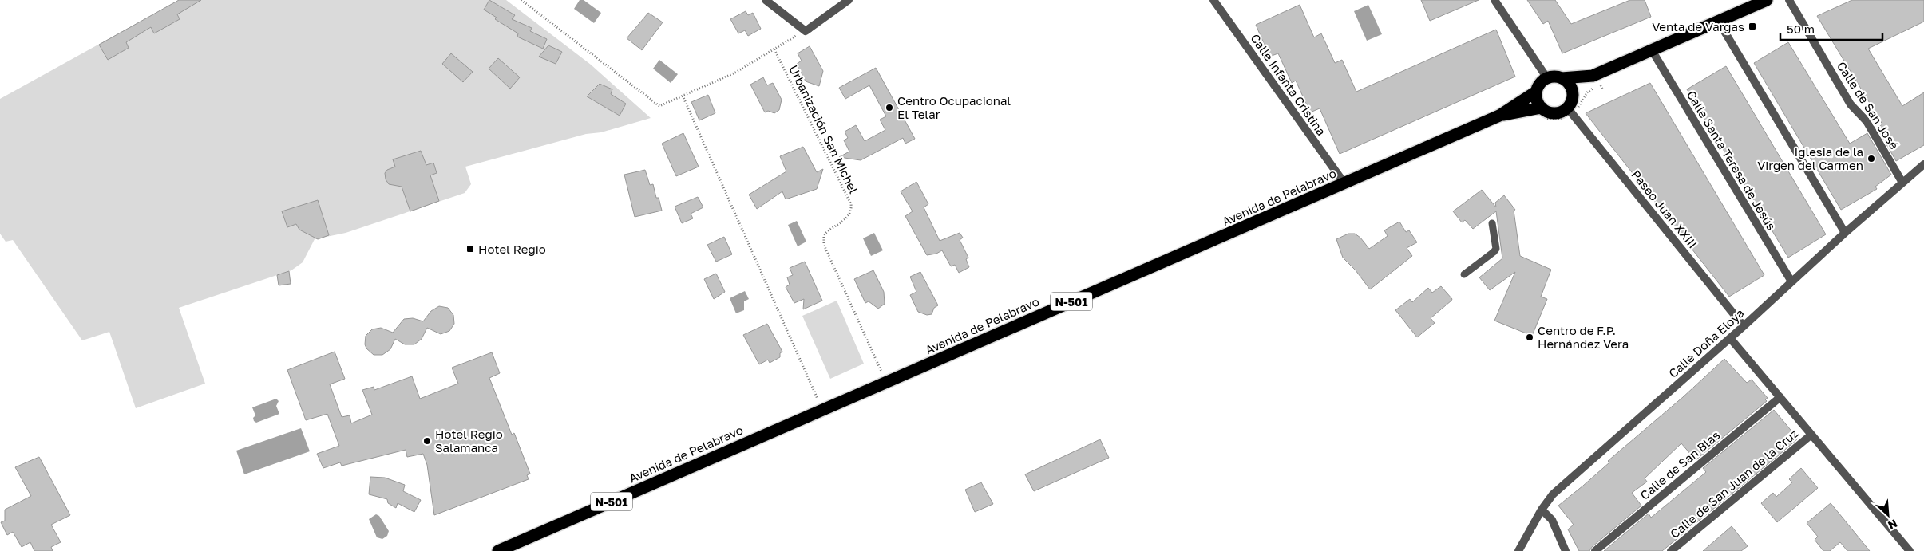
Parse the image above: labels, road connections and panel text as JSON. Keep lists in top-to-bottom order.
{
  "streets": {
    "highway": ["Avenida de Pelabravo", "N-501"],
    "street": [
      "Calle Infanta Cristina",
      "Calle de San José",
      "Calle Santa Teresa de Jesús",
      "Paseo Juan XXIII",
      "Calle Doña Eloya",
      "Calle de San Blas",
      "Calle de San Juan de la Cruz"
    ],
    "path": ["Urbanización San Michel"]
  },
  "crossings": [
    ["Calle Infanta Cristina", "Avenida de Pelabravo"],
    ["Calle de San José", "Calle Doña Eloya"],
    ["Urbanización San Michel", "Avenida de Pelabravo"],
    ["Calle Santa Teresa de Jesús", "Calle Doña Eloya"],
    ["Avenida de Pelabravo", "Paseo Juan XXIII"],
    ["Avenida de Pelabravo", "N-501"],
    ["Paseo Juan XXIII", "N-501"],
    ["Paseo Juan XXIII", "Calle Doña Eloya"]
  ],
  "places": {
    "transit": ["Venta de Vargas", "Hotel Regio"],
    "other": [
      "Centro Ocupacional El Telar",
      "Iglesia de la Virgen del Carmen",
      "Centro de F.P. Hernández Vera",
      "Hotel Regio Salamanca"
    ]
  },
  "scale_bar": "50 m",
  "north": "bottom right"
}
